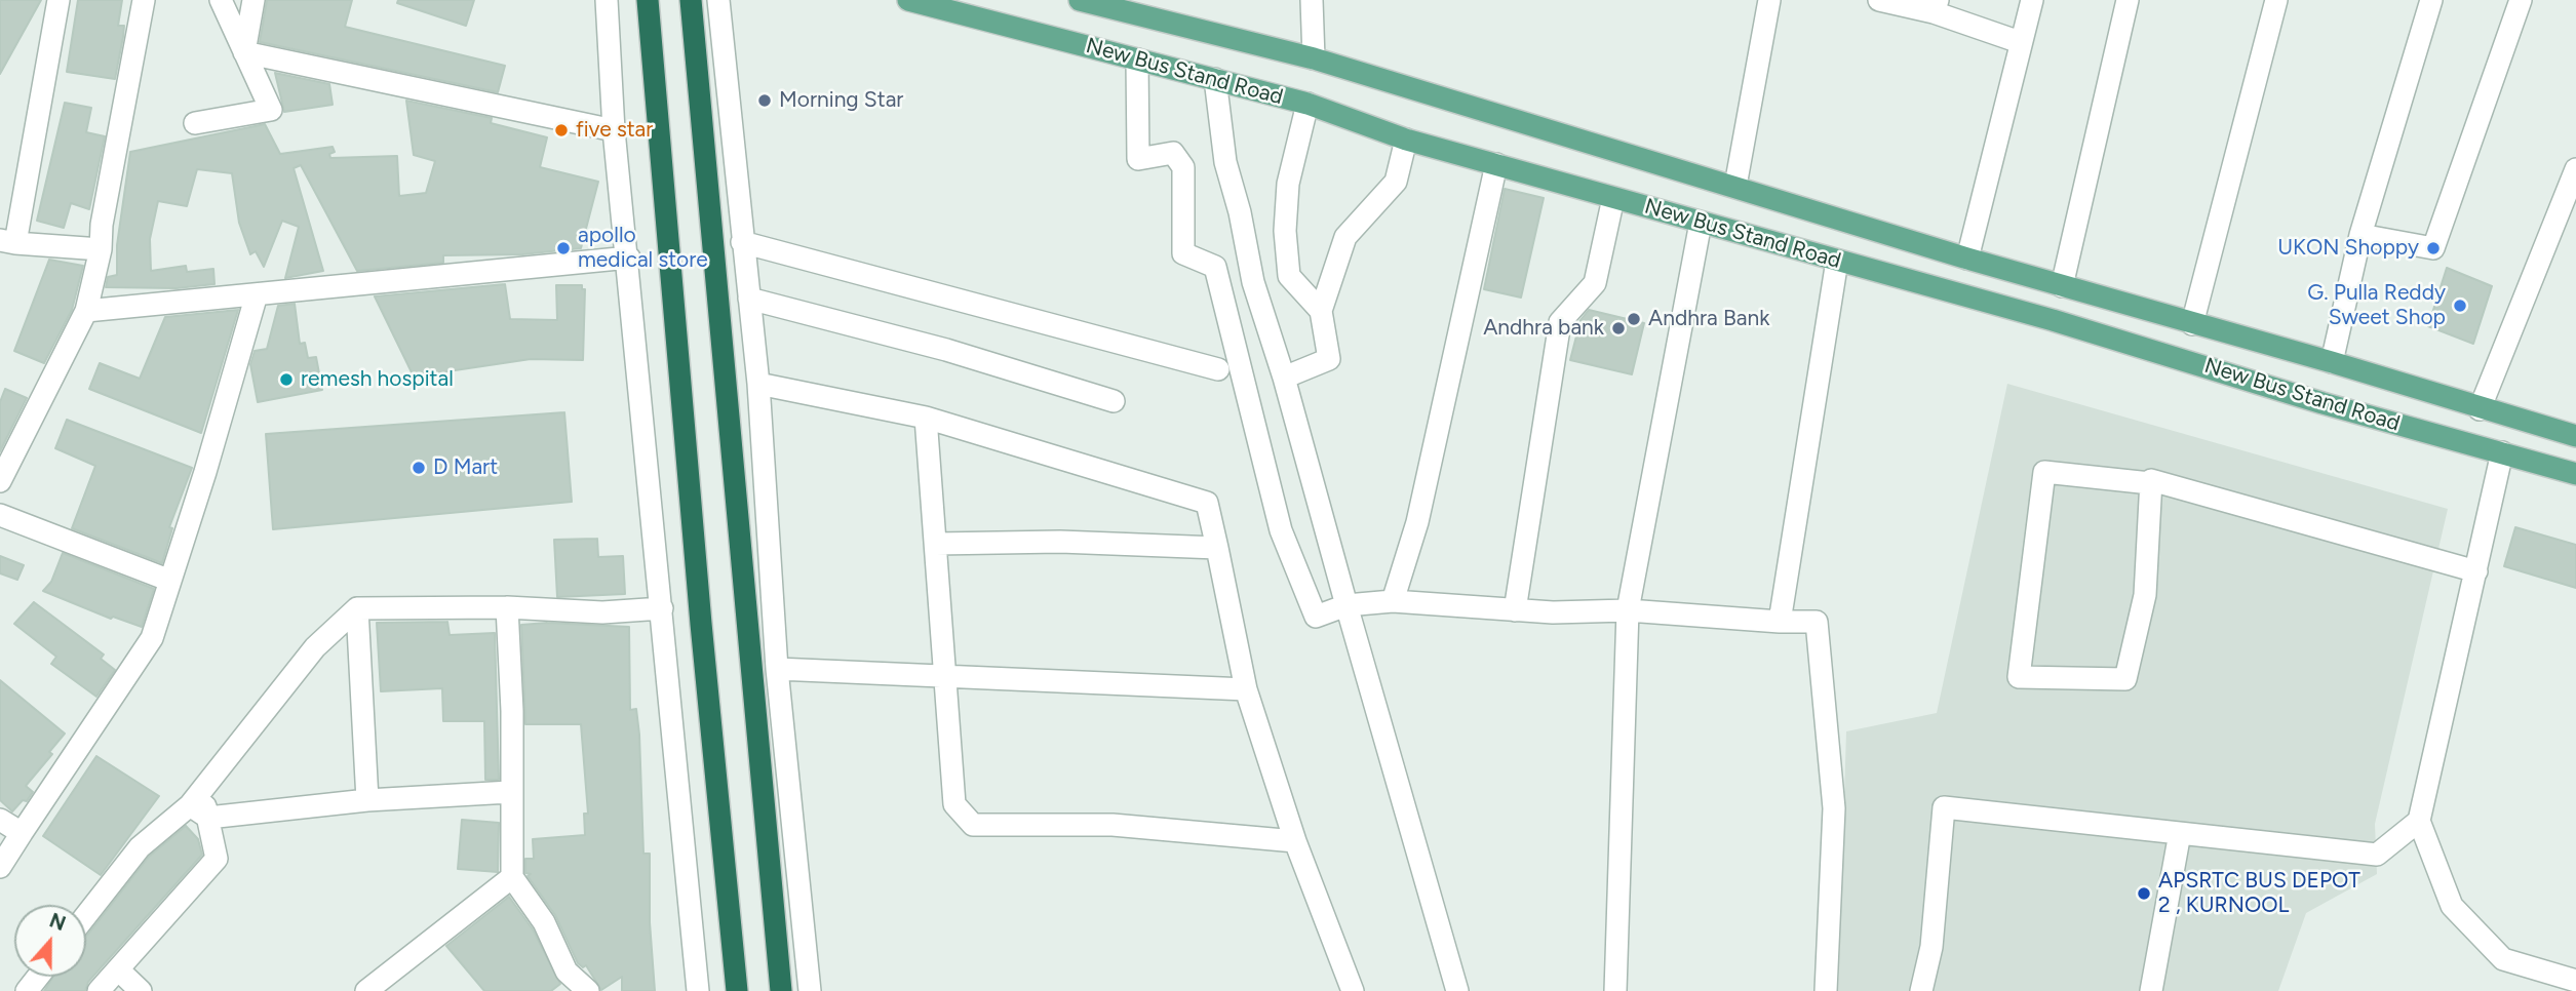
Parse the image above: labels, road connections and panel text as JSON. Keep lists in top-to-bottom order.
{
  "streets": {
    "main road": ["New Bus Stand Road"]
  },
  "places": [
    "Morning Star",
    "five star",
    "apollo medical store",
    "UKON Shoppy",
    "G. Pulla Reddy Sweet Shop",
    "Andhra Bank",
    "Andhra bank",
    "remesh hospital",
    "D Mart",
    "APSRTC BUS DEPOT 2 , KURNOOL"
  ],
  "north": "top"
}
